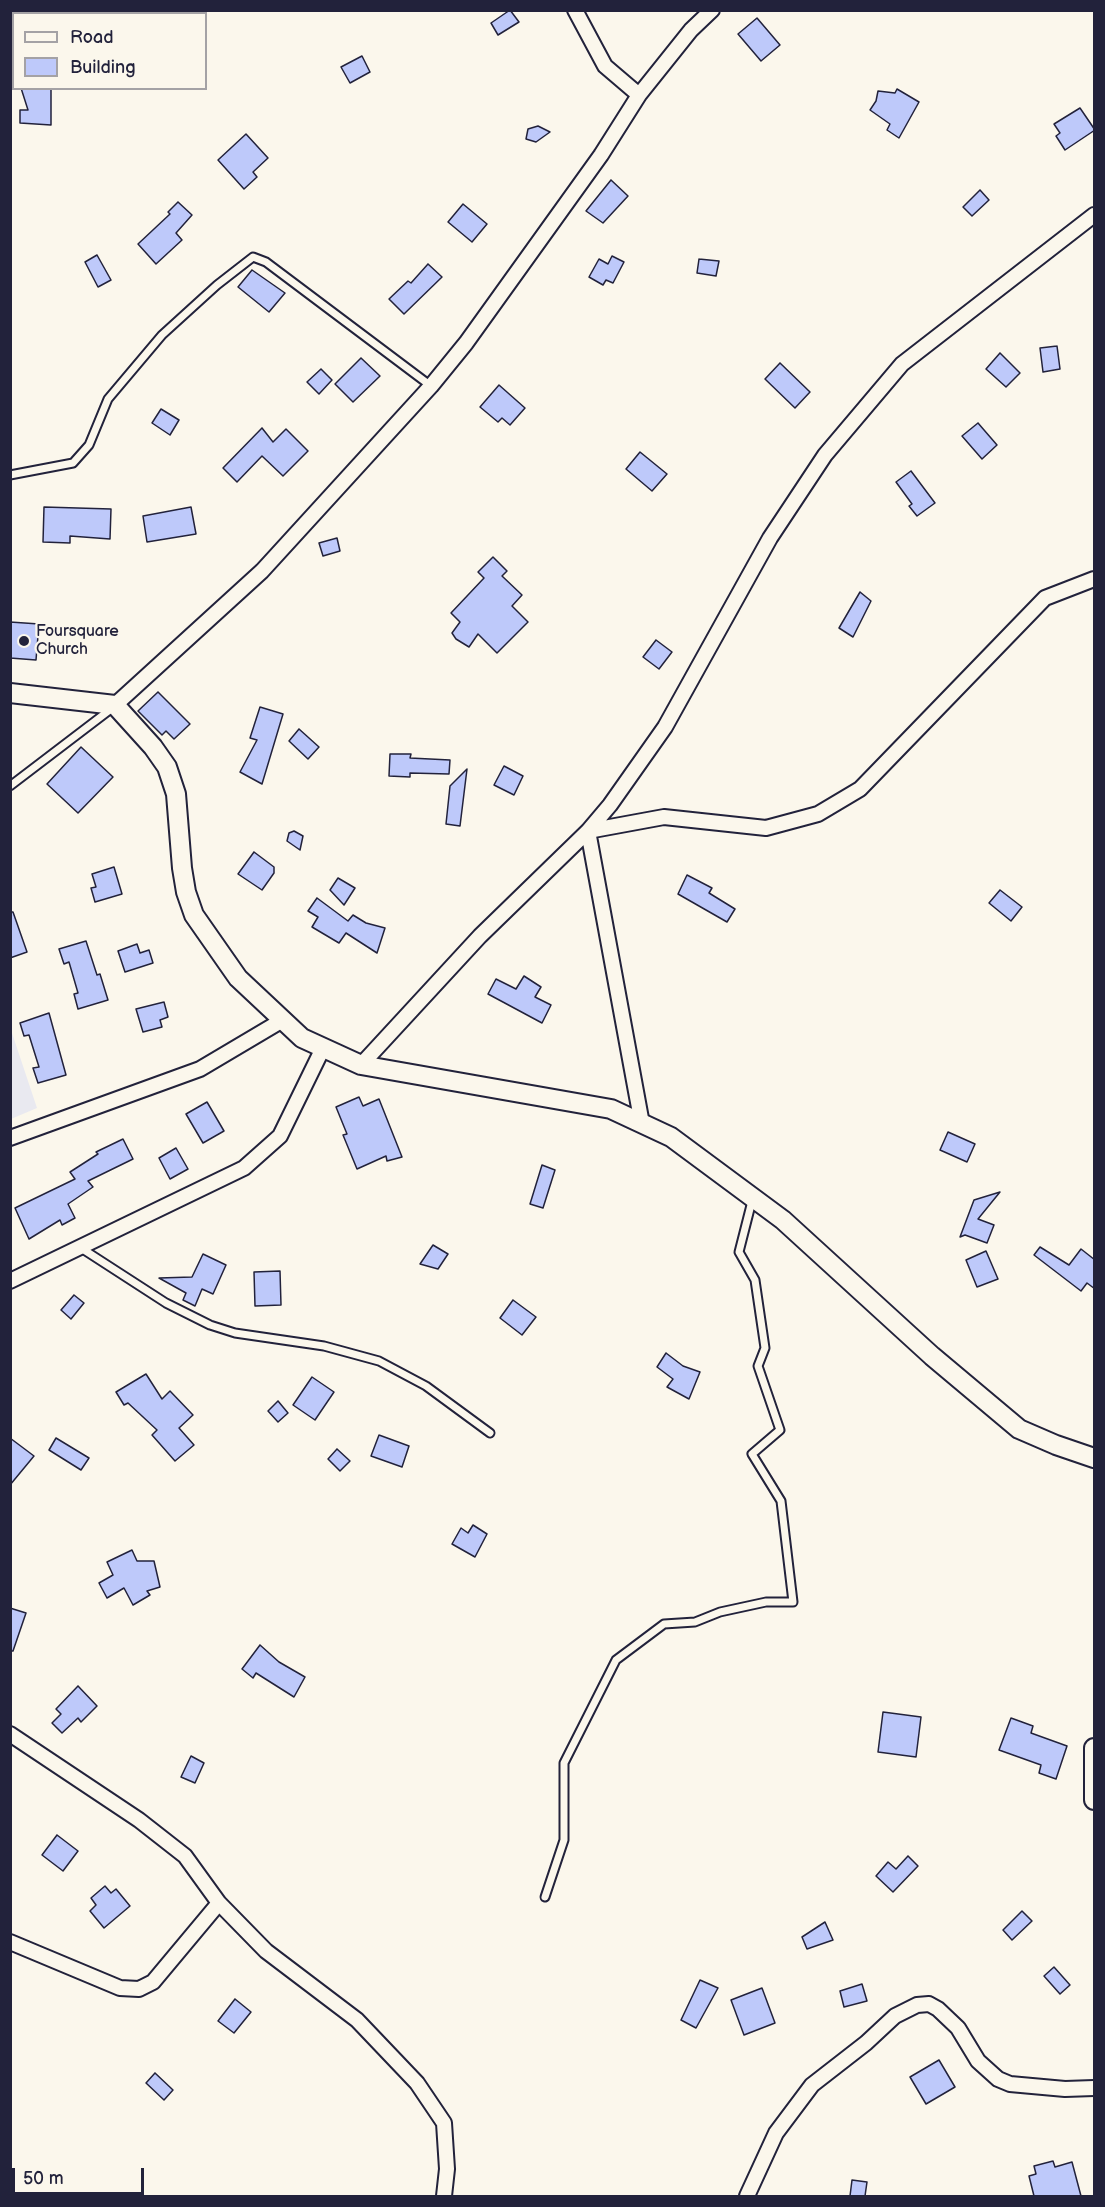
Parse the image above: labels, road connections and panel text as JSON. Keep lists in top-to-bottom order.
{
  "places": ["Foursquare Church"],
  "legend": ["Road", "Building"],
  "scale_bar": "50 m"
}
